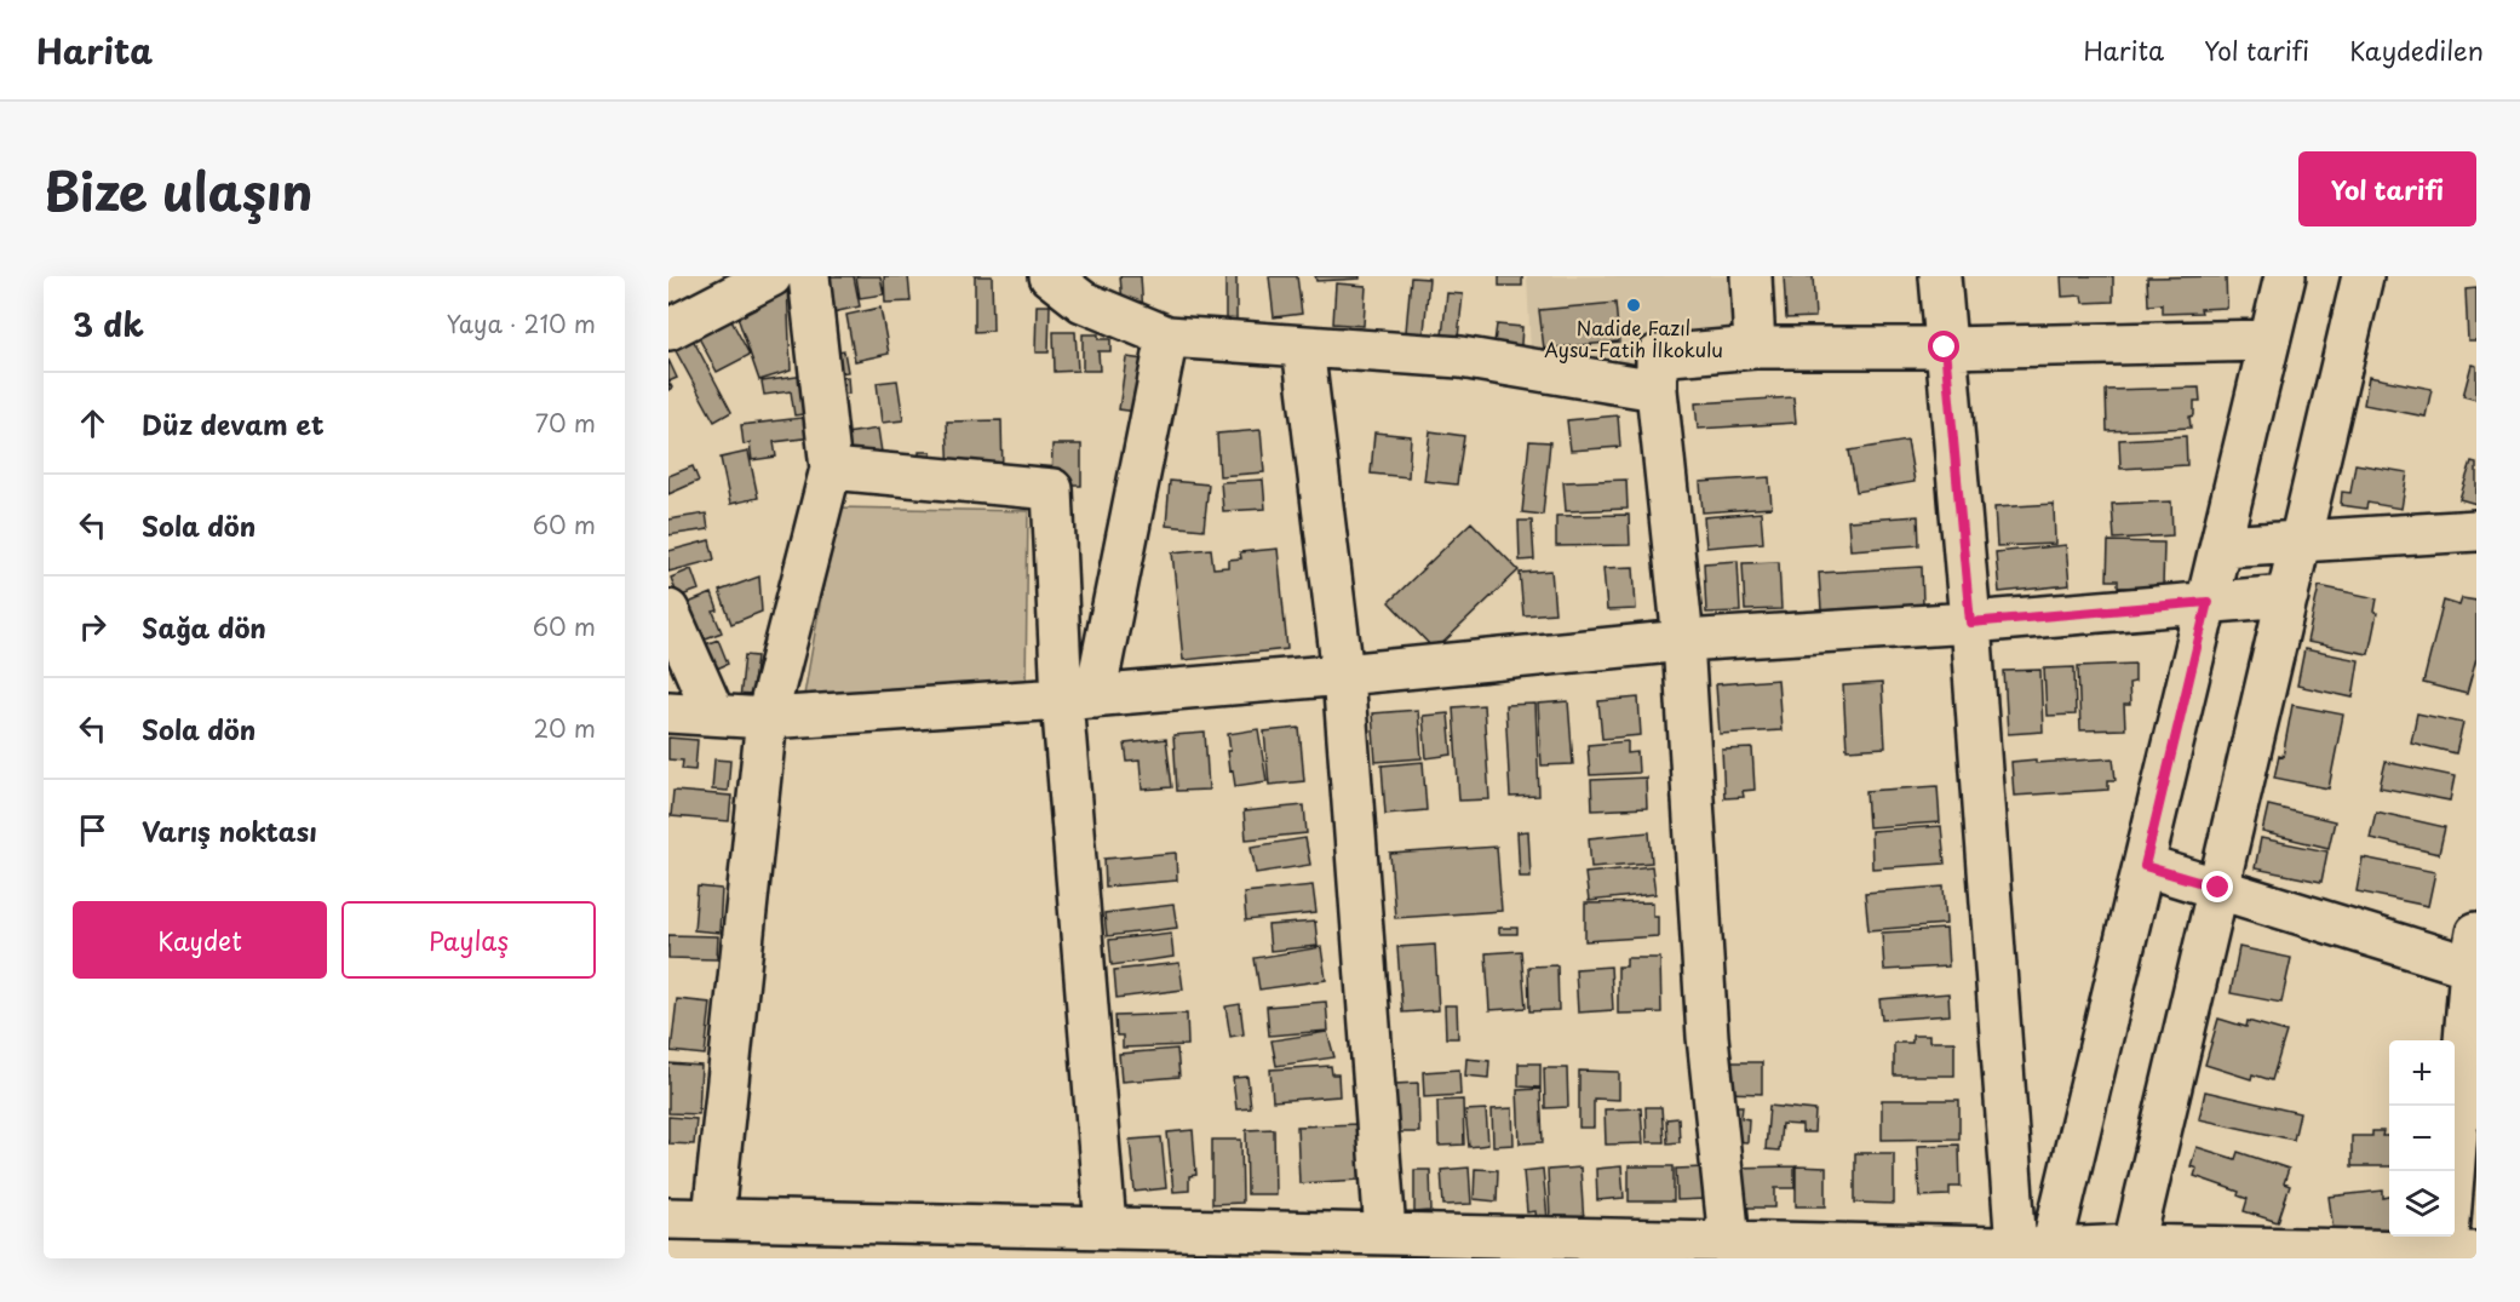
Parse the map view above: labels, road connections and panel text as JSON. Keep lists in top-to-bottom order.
{
  "places": ["Nadide Fazıl Aysu-Fatih İlkokulu"],
  "page": {
    "header": "Harita",
    "nav": ["Harita", "Yol tarifi", "Kaydedilen"],
    "title": "Bize ulaşın",
    "buttons": [
      "Yol tarifi",
      ["Kaydet", "Paylaş"]
    ],
    "heading": ["3 dk", "Yaya · 210 m"],
    "list": [
      ["Düz devam et", "70 m"],
      ["Sola dön", "60 m"],
      ["Sağa dön", "60 m"],
      ["Sola dön", "20 m"],
      "Varış noktası"
    ],
    "map_buttons": ["+", "−"]
  }
}
